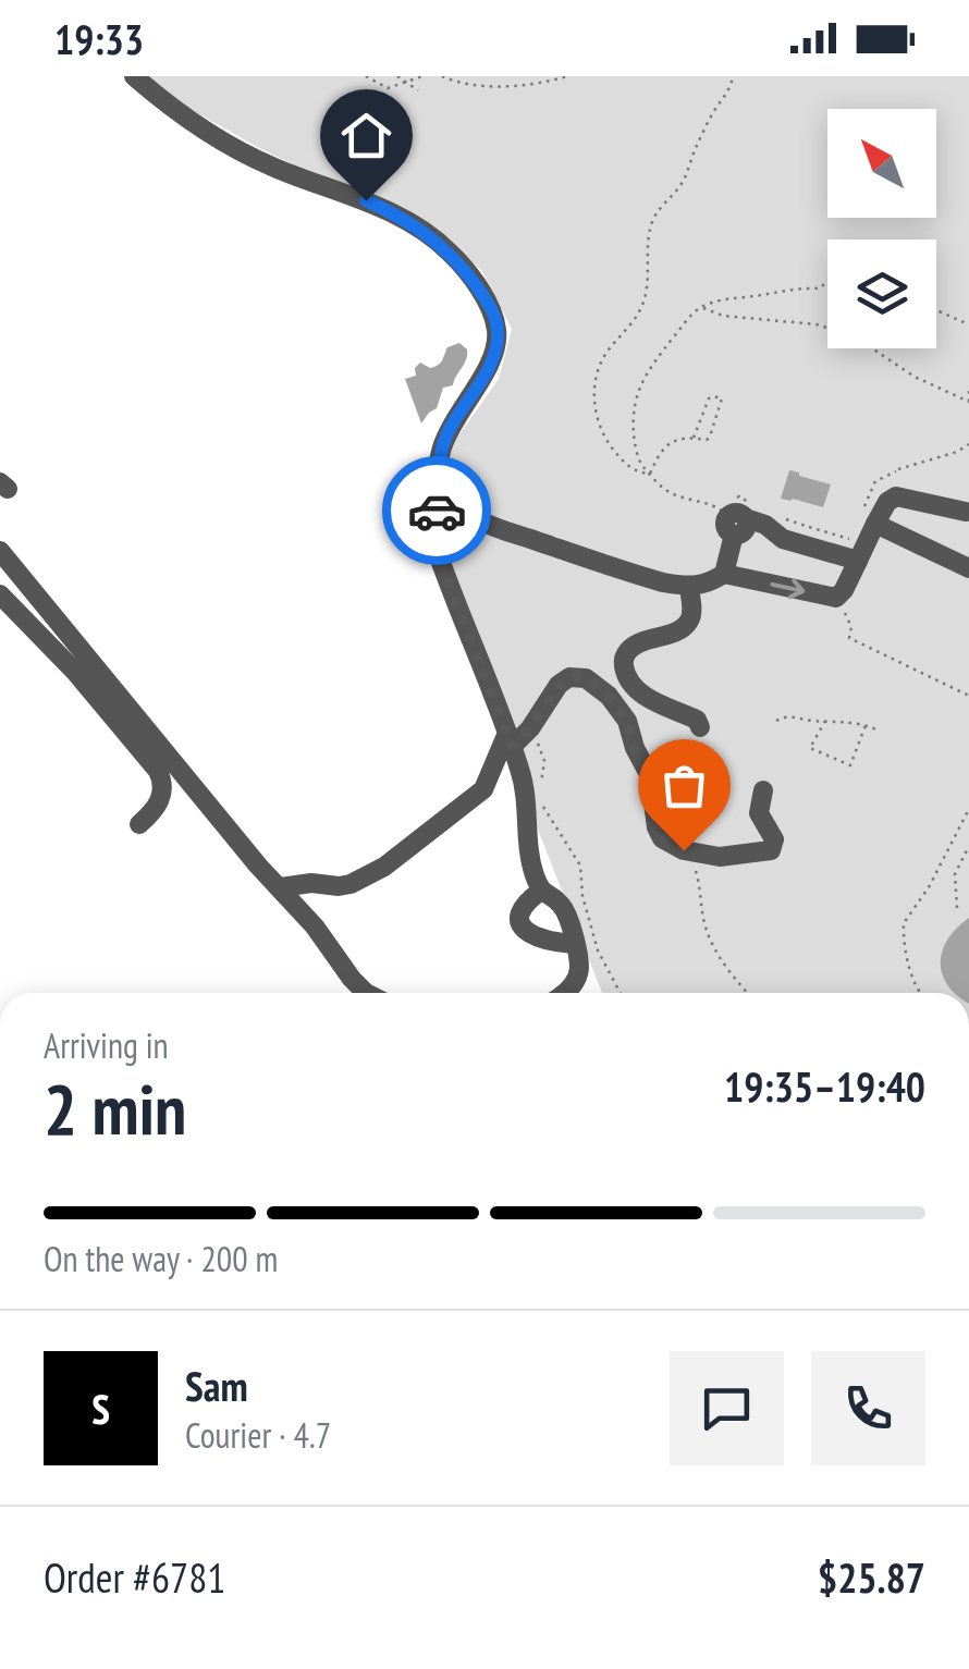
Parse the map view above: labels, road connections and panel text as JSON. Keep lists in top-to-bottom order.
{
  "north": "top left",
  "page": {
    "status": "19:33",
    "heading": ["2 min", "Arriving in", "19:35–19:40"],
    "panel": [
      "Sam",
      "Courier · 4.7",
      "Order #6781",
      "$25.87"
    ],
    "bar": "On the way · 200 m",
    "round": "S"
  }
}
